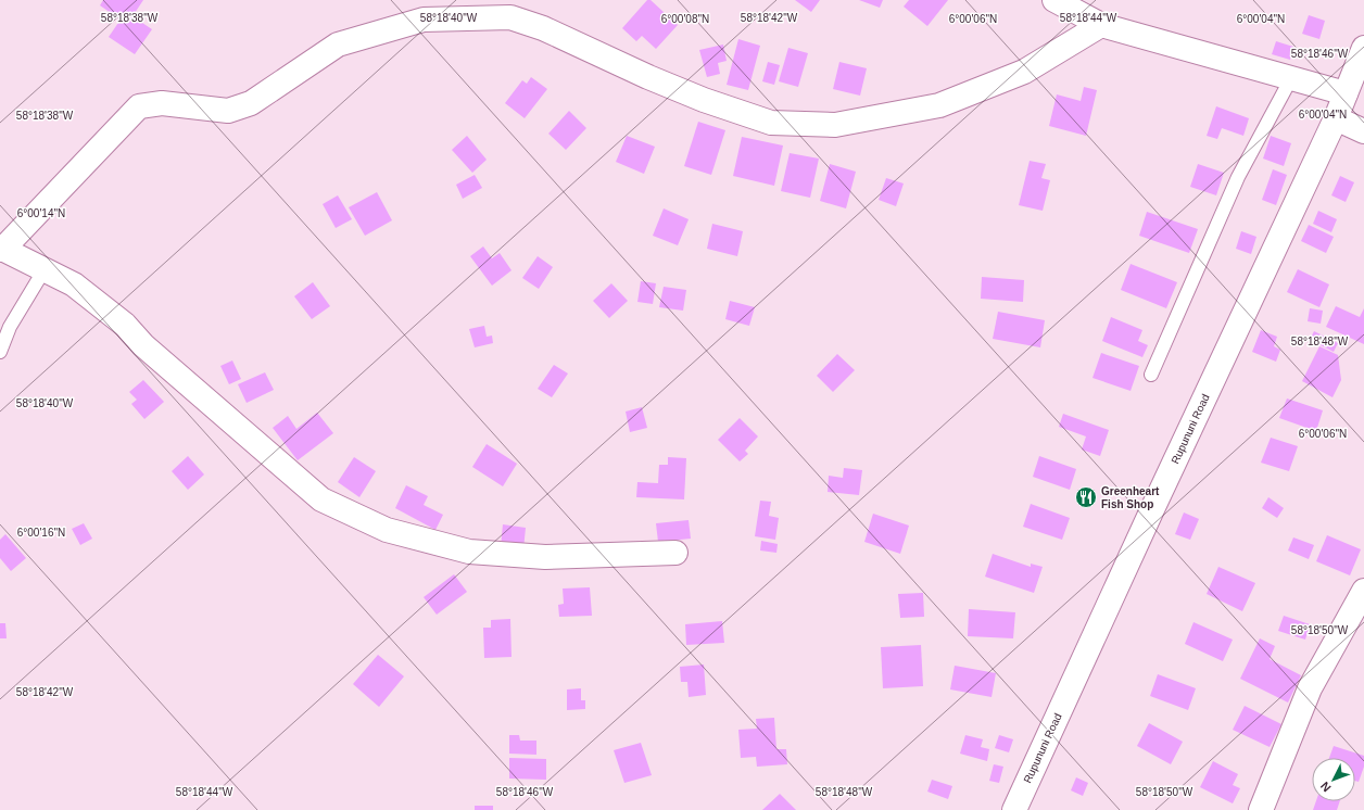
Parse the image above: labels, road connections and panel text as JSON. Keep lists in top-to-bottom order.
{
  "streets": {
    "street": ["Rupununi Road"]
  },
  "places": {
    "restaurant": ["Greenheart Fish Shop"]
  },
  "north": "bottom left",
  "coordinates": [
    "58°18'38\"W",
    "58°18'40\"W",
    "58°18'42\"W",
    "58°18'44\"W",
    "6°00'04\"N",
    "6°00'08\"N",
    "6°00'06\"N",
    "58°18'46\"W",
    "6°00'14\"N",
    "58°18'48\"W",
    "6°00'16\"N",
    "58°18'50\"W"
  ]
}
